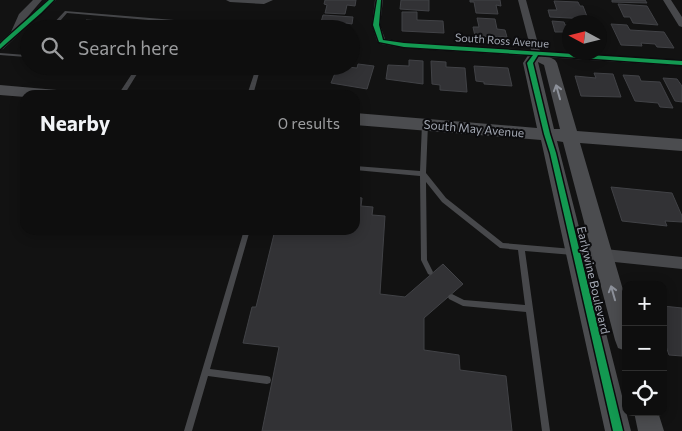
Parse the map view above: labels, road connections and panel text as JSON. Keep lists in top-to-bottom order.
{
  "streets": {
    "street": ["South Ross Avenue", "South May Avenue", "Earlywine Boulevard"]
  },
  "crossings": [
    ["South Ross Avenue", "Earlywine Boulevard"],
    ["South May Avenue", "Earlywine Boulevard"]
  ],
  "north": "left",
  "page": {
    "search": "Search here",
    "heading": ["Nearby", "0 results"],
    "map_buttons": ["+", "−"]
  }
}
